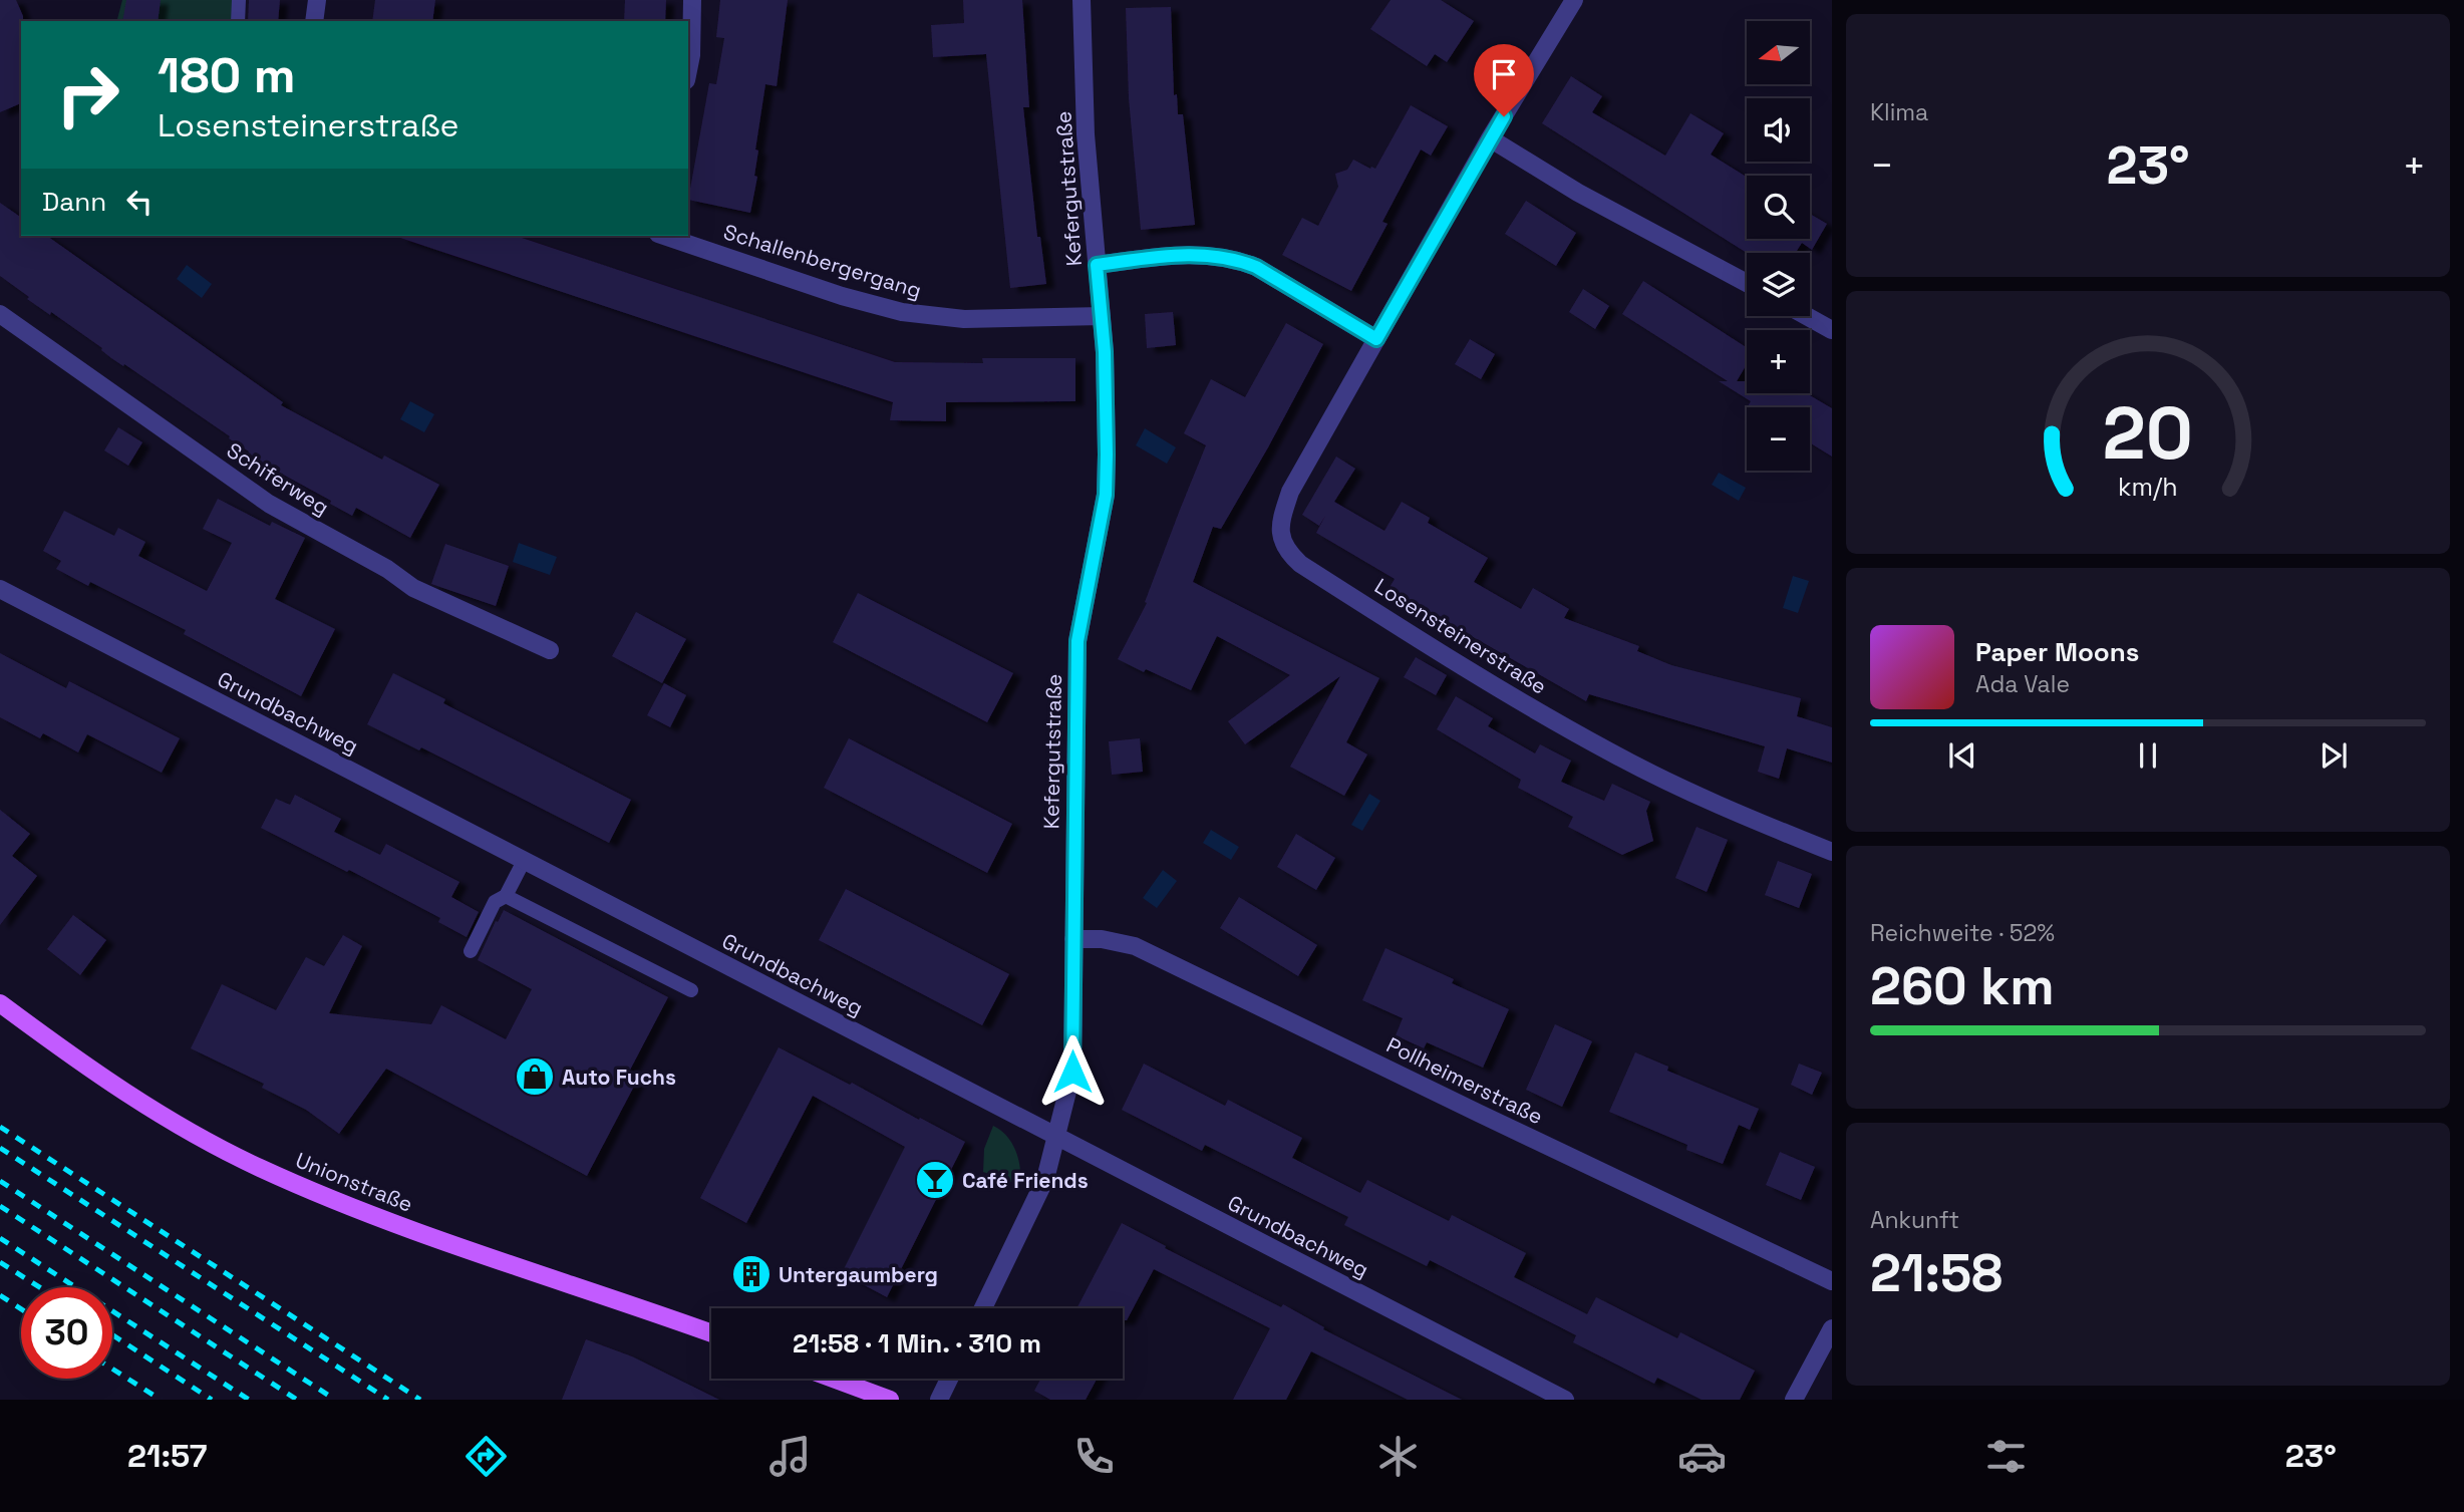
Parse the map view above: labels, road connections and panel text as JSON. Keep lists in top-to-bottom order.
{
  "streets": {
    "main road": ["Unionstraße"],
    "street": [
      "Kefergutstraße",
      "Schallenbergergang",
      "Schiferweg",
      "Losensteinerstraße",
      "Grundbachweg",
      "Pollheimerstraße"
    ]
  },
  "crossings": [
    ["Kefergutstraße", "Schallenbergergang"],
    ["Kefergutstraße", "Grundbachweg"],
    ["Kefergutstraße", "Pollheimerstraße"]
  ],
  "places": {
    "shop": ["Auto Fuchs"],
    "bar": ["Café Friends"],
    "building": ["Untergaumberg"]
  },
  "north": "left",
  "page": {
    "tile": [
      "Klima",
      ["Reichweite · 52%", "260 km"],
      ["Ankunft", "21:58"]
    ],
    "map_buttons": ["+", "−"],
    "turn": ["180 m", "Losensteinerstraße"],
    "heat": ["−", "23°", "+"],
    "then": "Dann",
    "song": ["Paper Moons", "Ada Vale"],
    "limit": "30",
    "trip": "21:58 · 1 Min. · 310 m",
    "tabs": ["21:57", "23°"],
    "gauge": ["20", "km/h"]
  }
}
